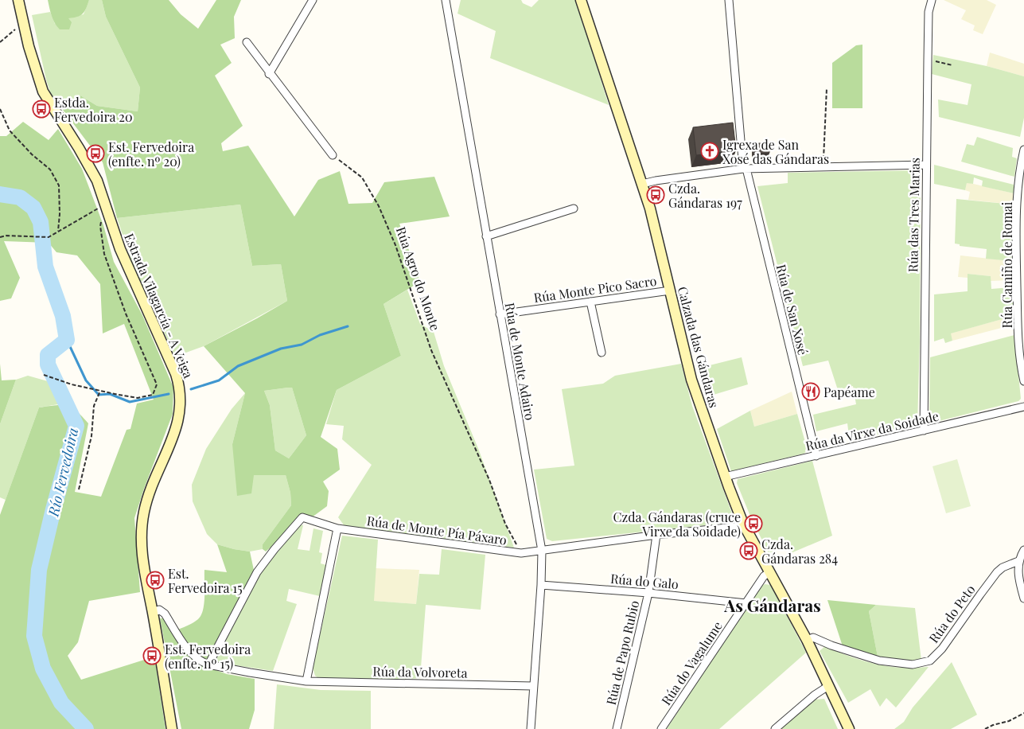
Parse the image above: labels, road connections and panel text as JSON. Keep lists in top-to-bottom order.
{
  "streets": {
    "main road": ["Estrada Vilagarcía - A Veiga", "Calzada das Gándaras"],
    "street": [
      "Rúa das Tres Marias",
      "Rúa Camiño de Romai",
      "Rúa Monte Pico Sacro",
      "Rúa de San Xosé",
      "Rúa de Monte Adairo",
      "Rúa da Virxe da Soidade",
      "Rúa de Monte Pía Páxaro",
      "Rúa do Galo",
      "Rúa do Peto",
      "Rúa de Papo Rubio",
      "Rúa do Vagalume",
      "Rúa da Volvoreta"
    ],
    "path": ["Rúa Agro do Monte"]
  },
  "crossings": [
    ["Rúa das Tres Marias", "Rúa da Virxe da Soidade"],
    ["Rúa Agro do Monte", "Rúa de Monte Pía Páxaro"],
    ["Rúa Monte Pico Sacro", "Calzada das Gándaras"],
    ["Rúa Monte Pico Sacro", "Rúa de Monte Adairo"],
    ["Estrada Vilagarcía - A Veiga", "Rúa da Volvoreta"],
    ["Rúa de San Xosé", "Rúa da Virxe da Soidade"],
    ["Calzada das Gándaras", "Rúa da Virxe da Soidade"],
    ["Calzada das Gándaras", "Rúa de Monte Pía Páxaro"],
    ["Calzada das Gándaras", "Rúa do Peto"],
    ["Calzada das Gándaras", "Rúa do Vagalume"],
    ["Rúa de Monte Adairo", "Rúa de Monte Pía Páxaro"],
    ["Rúa de Monte Adairo", "Rúa do Galo"],
    ["Rúa de Monte Adairo", "Rúa da Volvoreta"],
    ["Rúa de Monte Pía Páxaro", "Rúa de Papo Rubio"],
    ["Rúa de Monte Pía Páxaro", "Rúa da Volvoreta"],
    ["Rúa do Galo", "Rúa de Papo Rubio"],
    ["Rúa do Galo", "Rúa do Vagalume"]
  ],
  "districts": ["As Gándaras"],
  "water": ["Río Fervedoira"],
  "places": {
    "bus stop": [
      "Estda. Fervedoira 20",
      "Est. Fervedoira (enfte. nº 20)",
      "Czda. Gándaras 197",
      "Czda. Gándaras (cruce Virxe da Soidade)",
      "Czda. Gándaras 284",
      "Est. Fervedoira 15",
      "Est. Fervedoira (enfte. nº 15)"
    ],
    "church": ["Igrexa de San Xosé das Gándaras"],
    "restaurant": ["Papéame"]
  }
}
